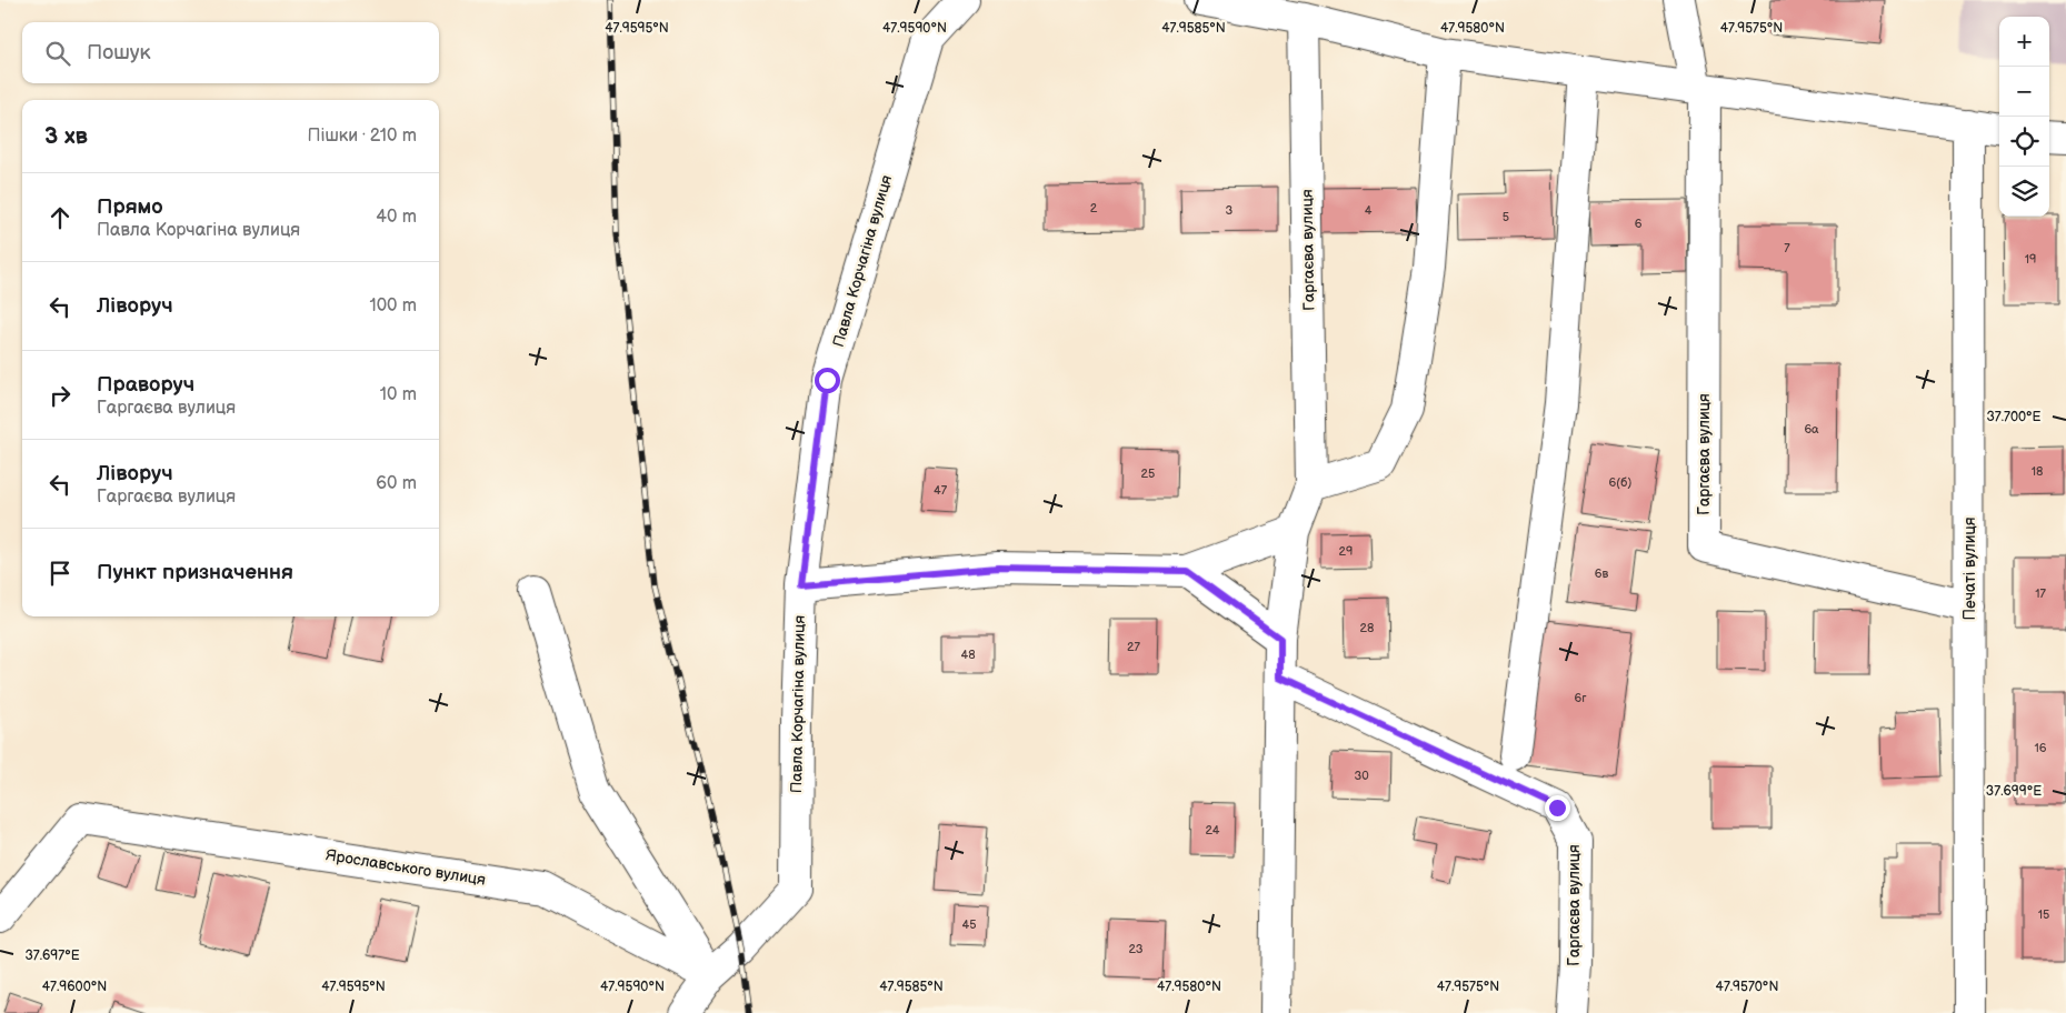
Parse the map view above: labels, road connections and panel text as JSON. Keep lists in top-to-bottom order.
{
  "streets": {
    "street": [
      "Гаргаєва вулиця",
      "Павла Корчагіна вулиця",
      "Печаті вулиця",
      "Ярославського вулиця"
    ]
  },
  "crossings": [
    ["Гаргаєва вулиця", "Печаті вулиця"],
    ["Павла Корчагіна вулиця", "Ярославського вулиця"]
  ],
  "house_numbers": [
    "2",
    "3",
    "4",
    "5",
    "6",
    "7",
    "19",
    "6а",
    "18",
    "25",
    "6(б)",
    "47",
    "29",
    "6в",
    "17",
    "28",
    "27",
    "48",
    "6г",
    "16",
    "30",
    "24",
    "15",
    "45",
    "23"
  ],
  "page": {
    "map_buttons": ["+", "−"],
    "search": "Пошук",
    "heading": ["3 хв", "Пішки · 210 m"],
    "list": [
      ["Прямо", "Павла Корчагіна вулиця", "40 m"],
      ["Ліворуч", "100 m"],
      ["Праворуч", "Гаргаєва вулиця", "10 m"],
      ["Ліворуч", "Гаргаєва вулиця", "60 m"],
      "Пункт призначення"
    ]
  },
  "coordinates": [
    "47.9595°N",
    "47.9590°N",
    "47.9585°N",
    "47.9580°N",
    "47.9575°N",
    "37.700°E",
    "37.699°E",
    "37.697°E",
    "47.9600°N",
    "47.9570°N"
  ]
}
